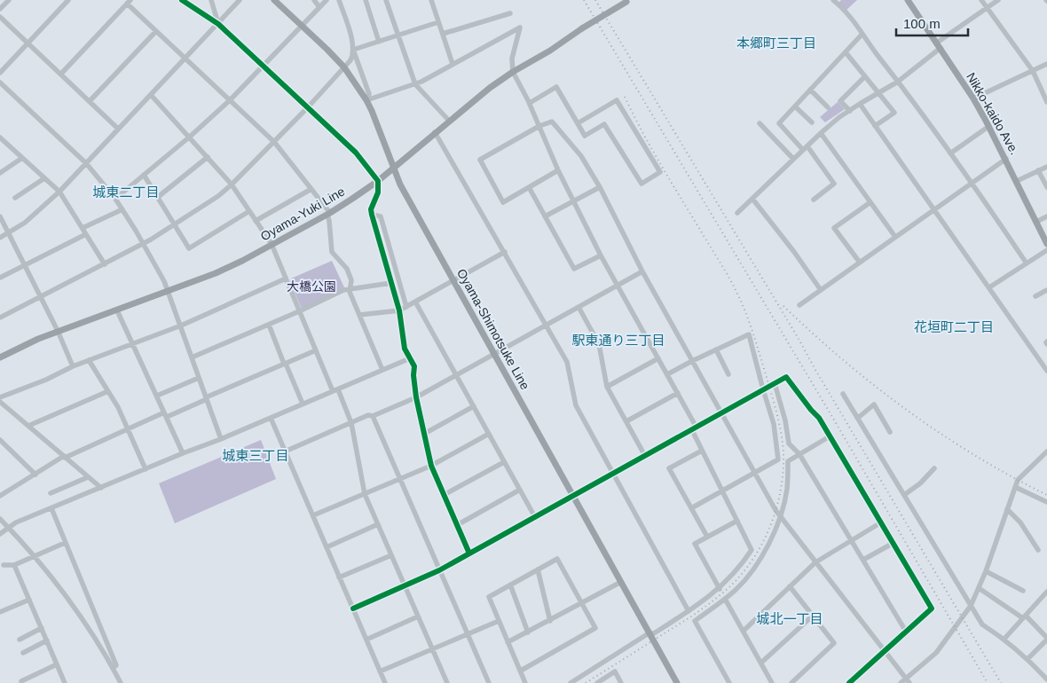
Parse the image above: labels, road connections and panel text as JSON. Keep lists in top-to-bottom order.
{
  "streets": {
    "main road": ["Nikko-kaido Ave.", "Oyama-Yuki Line", "Oyama-Shimotsuke Line"]
  },
  "crossings": [
    ["Oyama-Yuki Line", "Oyama-Shimotsuke Line"]
  ],
  "districts": [
    "本郷町三丁目",
    "城東二丁目",
    "花垣町二丁目",
    "駅東通り三丁目",
    "城東三丁目",
    "城北一丁目"
  ],
  "parks": ["大橋公園"],
  "scale_bar": "100 m"
}
